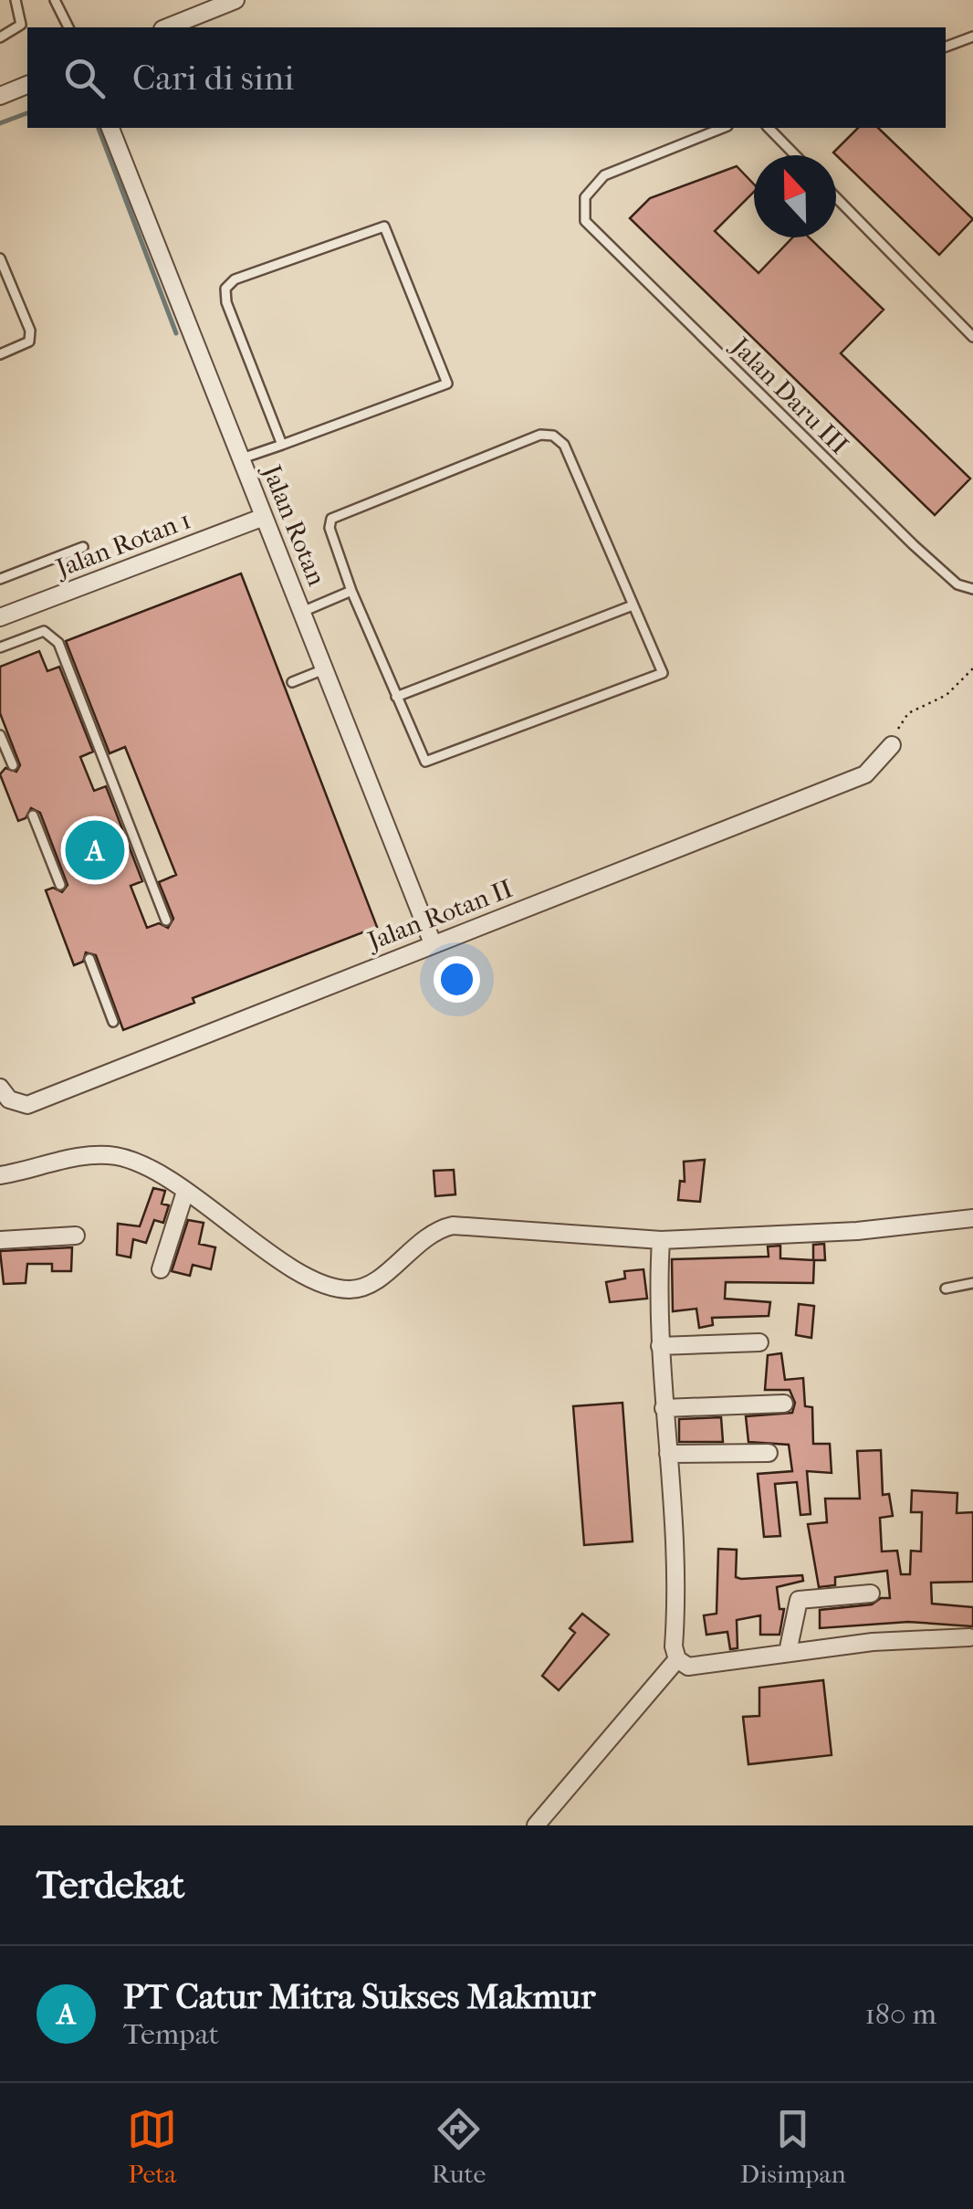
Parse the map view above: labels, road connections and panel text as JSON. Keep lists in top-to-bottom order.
{
  "streets": {
    "street": ["Jalan Rotan", "Jalan Rotan 1", "Jalan Rotan II"],
    "lane": ["Jalan Daru III"]
  },
  "crossings": [
    ["Jalan Rotan", "Jalan Rotan 1"],
    ["Jalan Rotan", "Jalan Rotan II"]
  ],
  "north": "top",
  "page": {
    "search": "Cari di sini",
    "pins": "A",
    "heading": "Terdekat",
    "list": [
      {
        "mark": "A",
        "name": "PT Catur Mitra Sukses Makmur",
        "note": "Tempat",
        "value": "180 m"
      }
    ],
    "nav": ["Peta", "Rute", "Disimpan"]
  }
}
